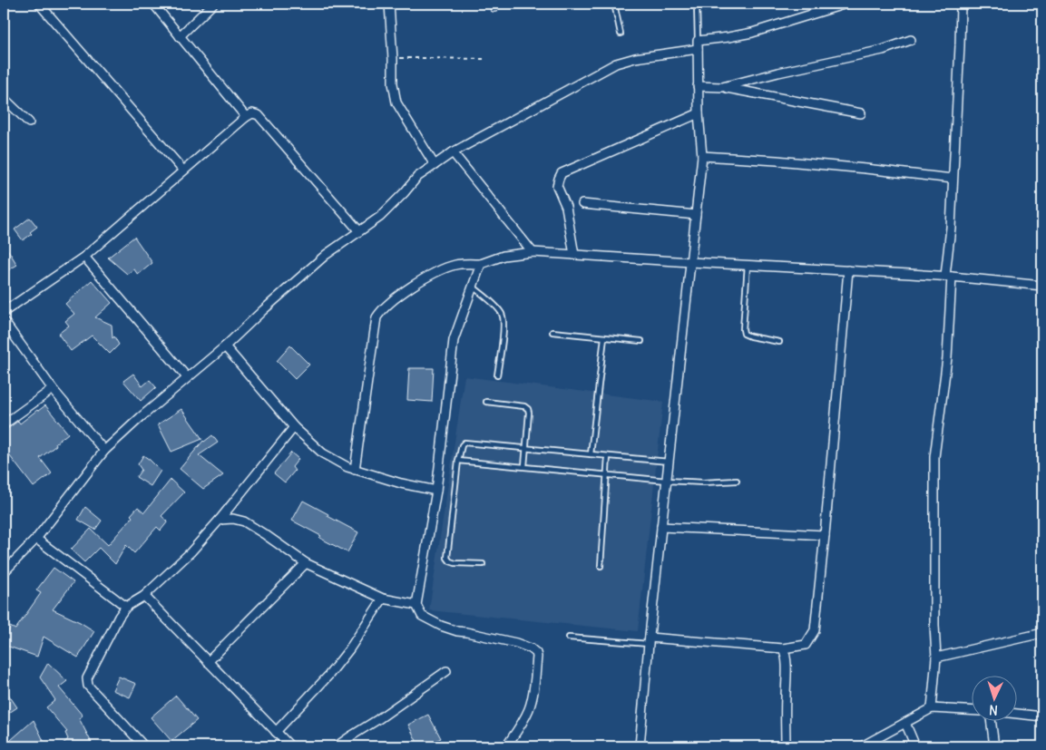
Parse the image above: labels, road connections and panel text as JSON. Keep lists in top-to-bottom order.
{
  "north": "bottom"
}
